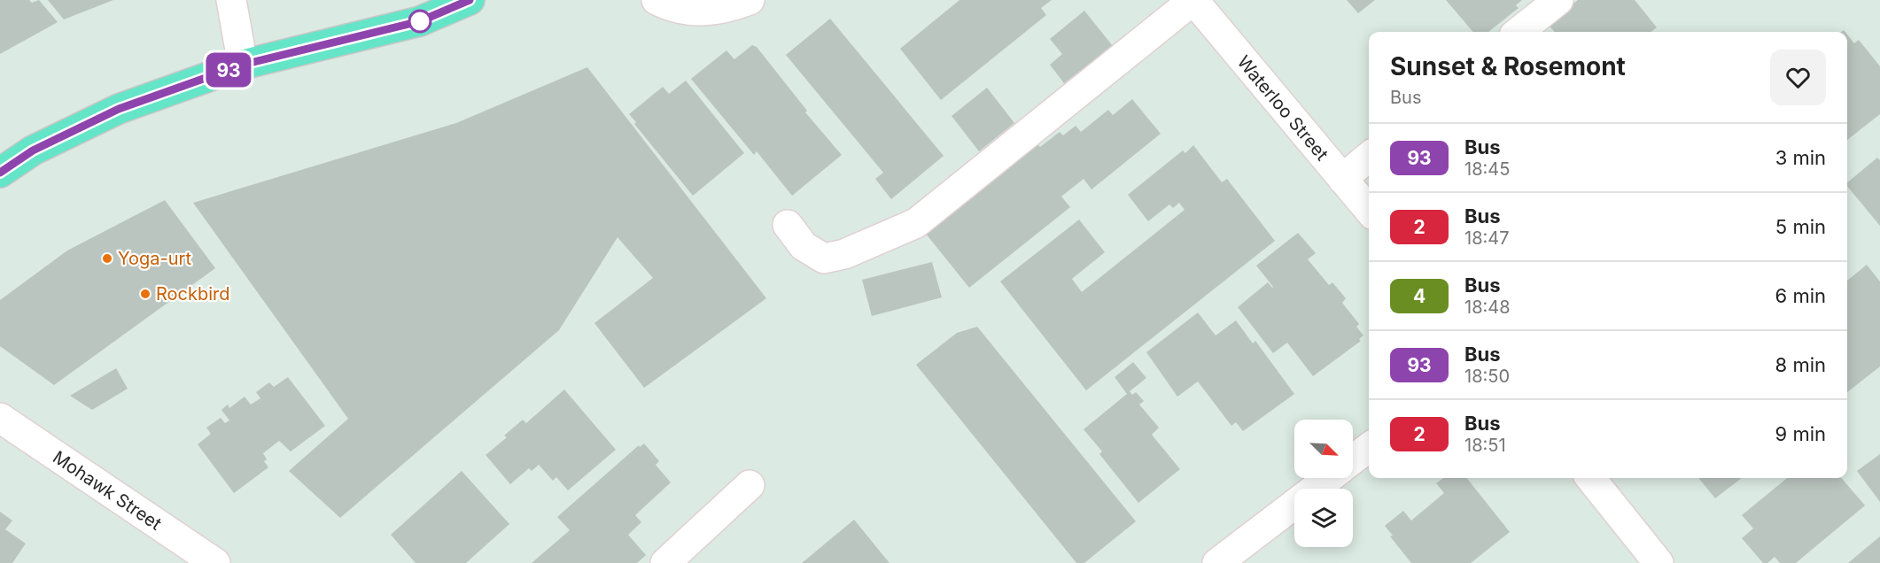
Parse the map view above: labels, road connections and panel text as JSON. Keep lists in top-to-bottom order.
{
  "streets": {
    "street": ["Waterloo Street", "Mohawk Street"]
  },
  "places": ["Yoga-urt", "Rockbird"],
  "lines": ["bus line 93"],
  "north": "bottom right",
  "page": {
    "on_map": "93",
    "heading": ["Sunset & Rosemont", "Bus"],
    "list": [
      {
        "mark": "93",
        "name": "Bus",
        "note": "18:45",
        "value": "3 min"
      },
      {
        "mark": "2",
        "name": "Bus",
        "note": "18:47",
        "value": "5 min"
      },
      {
        "mark": "4",
        "name": "Bus",
        "note": "18:48",
        "value": "6 min"
      },
      {
        "mark": "93",
        "name": "Bus",
        "note": "18:50",
        "value": "8 min"
      },
      {
        "mark": "2",
        "name": "Bus",
        "note": "18:51",
        "value": "9 min"
      }
    ]
  }
}
